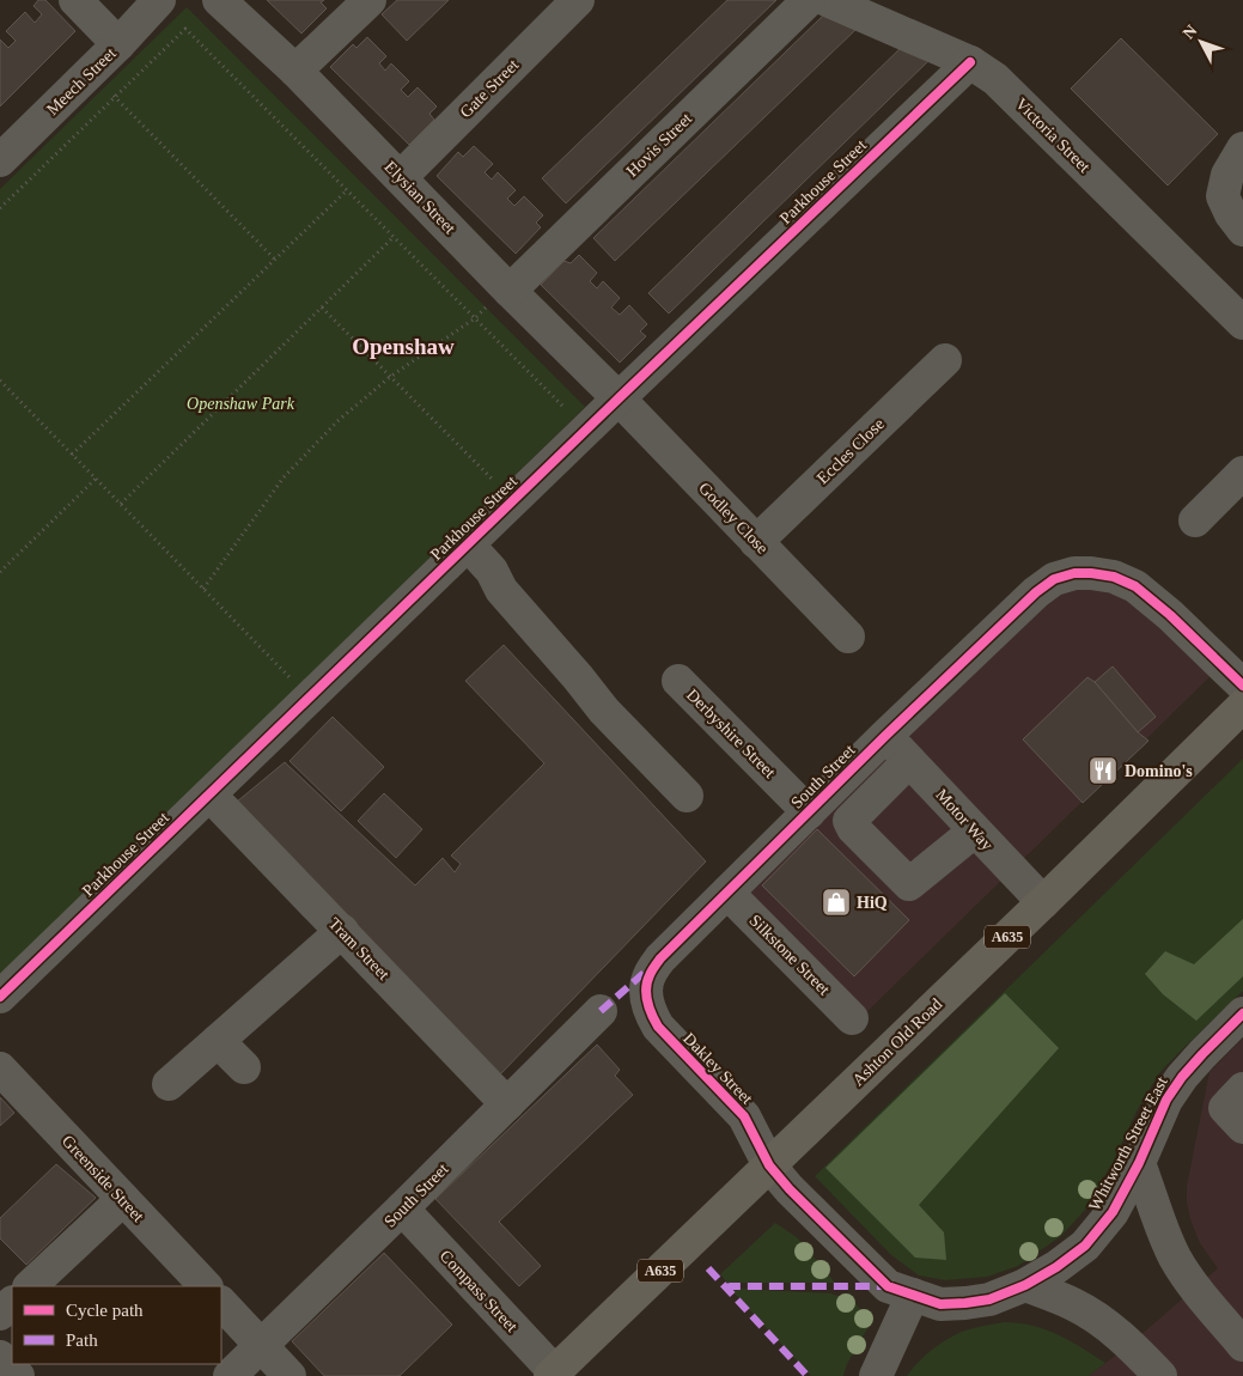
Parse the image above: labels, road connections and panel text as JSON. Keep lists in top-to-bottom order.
{
  "streets": {
    "highway": ["A635", "Ashton Old Road"],
    "street": [
      "Meech Street",
      "Gate Street",
      "Victoria Street",
      "Hovis Street",
      "Parkhouse Street",
      "Elysian Street",
      "Eccles Close",
      "Godley Close",
      "Derbyshire Street",
      "South Street",
      "Motor Way",
      "Tram Street",
      "Silkstone Street",
      "Dakley Street",
      "Whitworth Street East",
      "Greenside Street",
      "Compass Street"
    ]
  },
  "crossings": [
    ["Gate Street", "Elysian Street"],
    ["Victoria Street", "Parkhouse Street"],
    ["Hovis Street", "Elysian Street"],
    ["Parkhouse Street", "Elysian Street"],
    ["Parkhouse Street", "Godley Close"],
    ["Parkhouse Street", "Tram Street"],
    ["Elysian Street", "Godley Close"],
    ["Eccles Close", "Godley Close"],
    ["Derbyshire Street", "South Street"],
    ["South Street", "Motor Way"],
    ["South Street", "Tram Street"],
    ["South Street", "Silkstone Street"],
    ["South Street", "Dakley Street"],
    ["South Street", "Compass Street"],
    ["Motor Way", "Ashton Old Road"],
    ["Ashton Old Road", "Dakley Street"],
    ["Ashton Old Road", "Whitworth Street East"],
    ["Ashton Old Road", "Compass Street"],
    ["Dakley Street", "Whitworth Street East"]
  ],
  "districts": ["Openshaw"],
  "parks": ["Openshaw Park"],
  "places": {
    "restaurant": ["Domino's"],
    "shop": ["HiQ"]
  },
  "legend": ["Cycle path", "Path"],
  "north": "top left"
}
